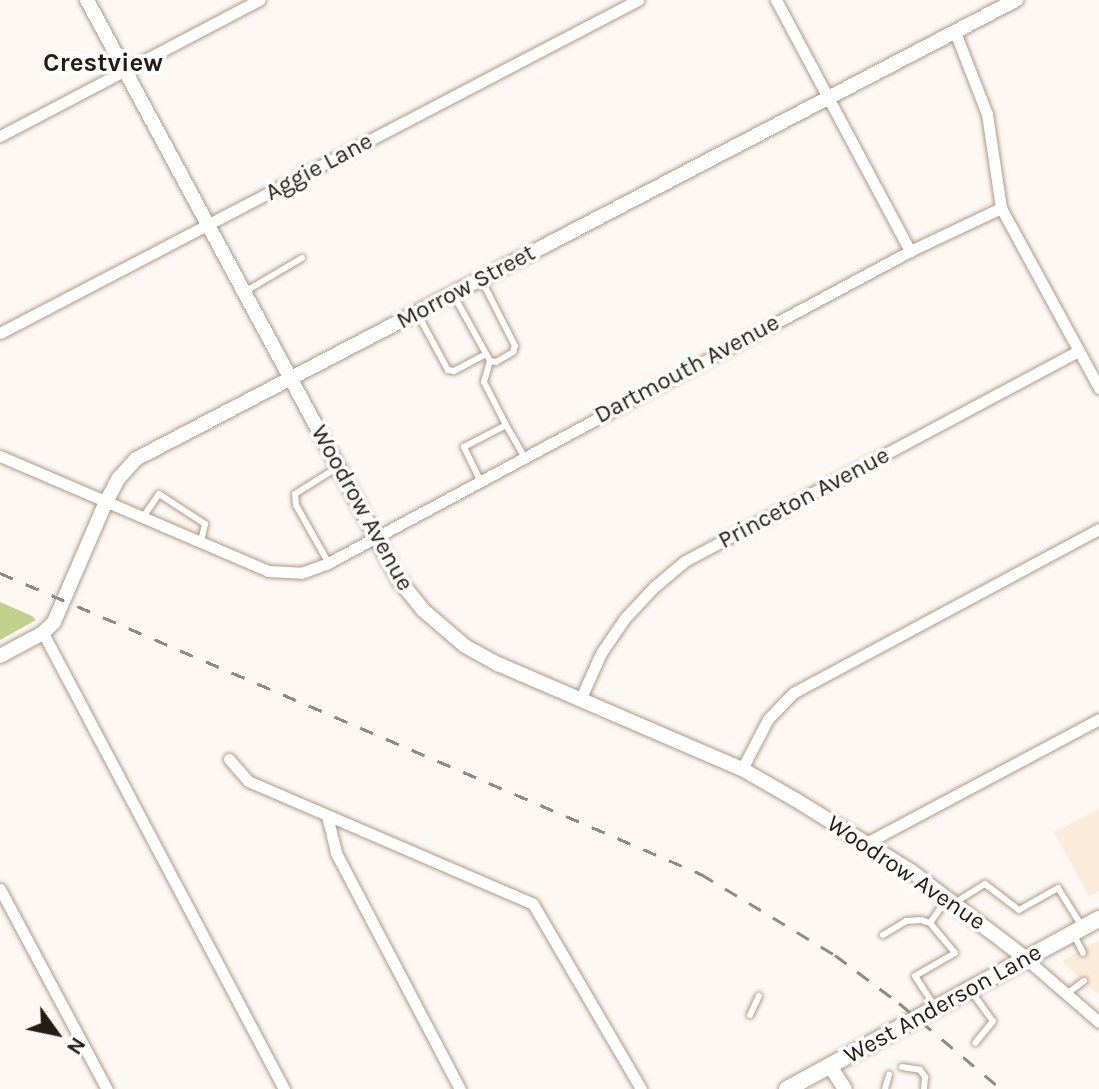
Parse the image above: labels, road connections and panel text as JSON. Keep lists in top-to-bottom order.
{
  "streets": {
    "main road": ["West Anderson Lane"],
    "street": [
      "Aggie Lane",
      "Morrow Street",
      "Dartmouth Avenue",
      "Princeton Avenue",
      "Woodrow Avenue"
    ]
  },
  "crossings": [
    ["Aggie Lane", "Woodrow Avenue"],
    ["Morrow Street", "Dartmouth Avenue"],
    ["Morrow Street", "Woodrow Avenue"],
    ["Dartmouth Avenue", "Woodrow Avenue"],
    ["Princeton Avenue", "Woodrow Avenue"],
    ["Woodrow Avenue", "West Anderson Lane"]
  ],
  "districts": ["Crestview"],
  "north": "bottom right"
}
